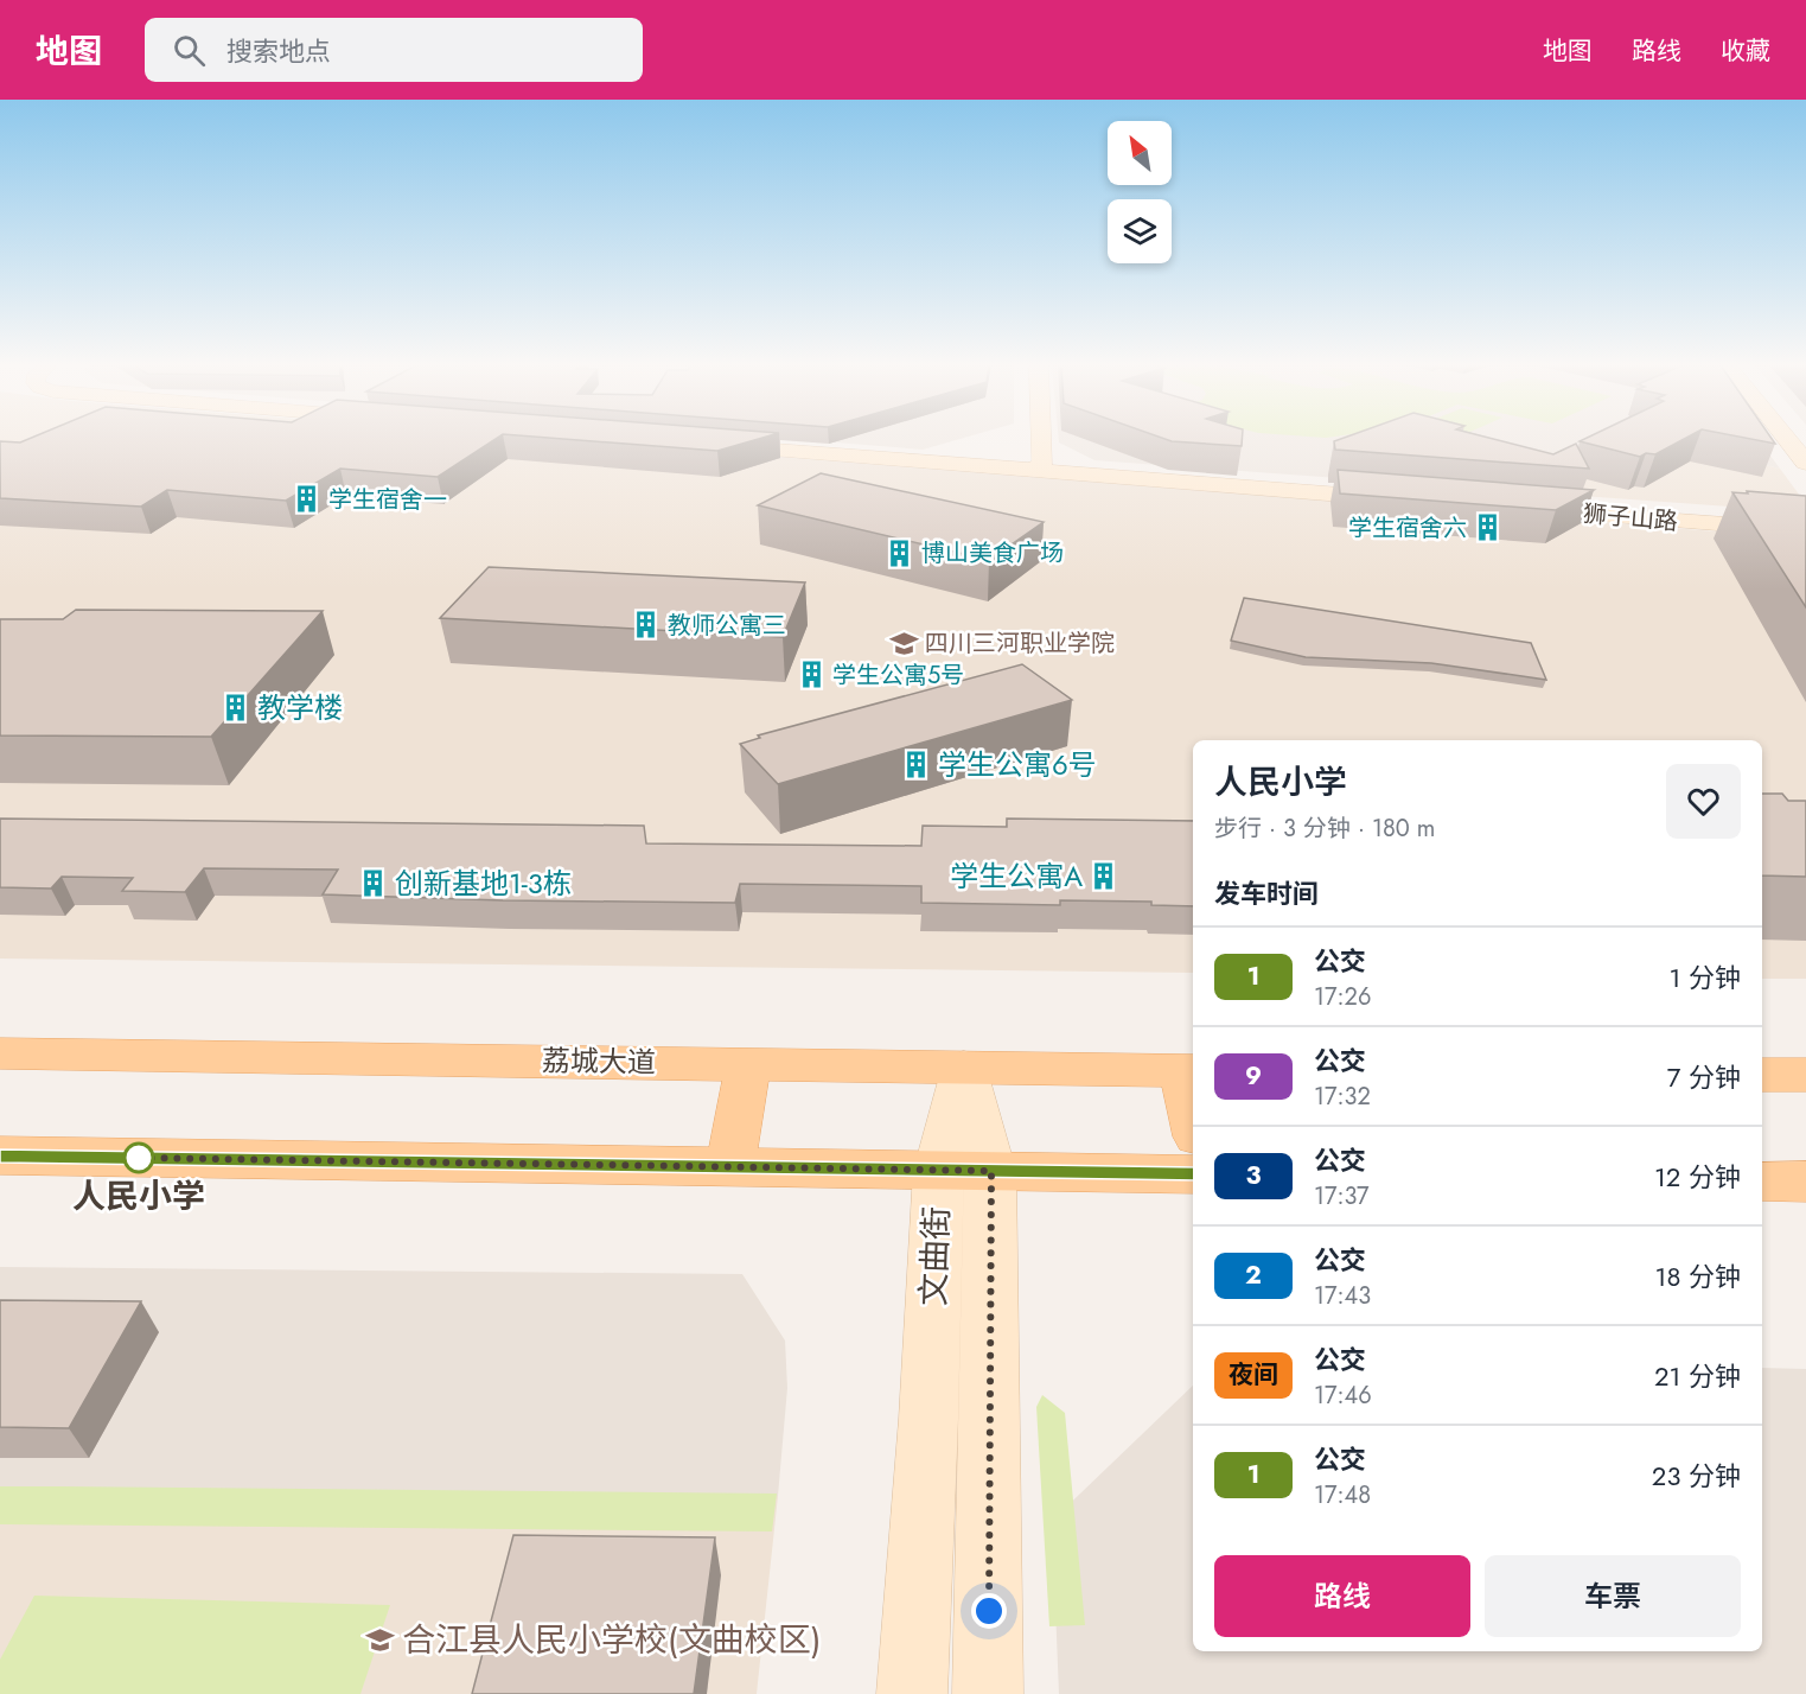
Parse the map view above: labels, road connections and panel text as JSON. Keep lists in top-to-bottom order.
{
  "streets": {
    "main road": ["荔城大道"],
    "street": ["狮子山路", "文曲街"]
  },
  "crossings": [
    ["荔城大道", "文曲街"]
  ],
  "places": {
    "building": [
      "学生宿舍一",
      "学生宿舍六",
      "博山美食广场",
      "教师公寓三",
      "学生公寓5号",
      "教学楼",
      "学生公寓6号",
      "学生公寓A",
      "创新基地1-3栋"
    ],
    "school or university": ["四川三河职业学院", "合江县人民小学校(文曲校区)"],
    "other": ["人民小学"]
  },
  "lines": ["bus line 1"],
  "north": "top left",
  "page": {
    "header": "地图",
    "search": "搜索地点",
    "nav": ["地图", "路线", "收藏"],
    "heading": [
      ["人民小学", "步行 · 3 分钟 · 180 m"],
      "发车时间"
    ],
    "list": [
      {
        "mark": "1",
        "name": "公交",
        "note": "17:26",
        "value": "1 分钟"
      },
      {
        "mark": "9",
        "name": "公交",
        "note": "17:32",
        "value": "7 分钟"
      },
      {
        "mark": "3",
        "name": "公交",
        "note": "17:37",
        "value": "12 分钟"
      },
      {
        "mark": "2",
        "name": "公交",
        "note": "17:43",
        "value": "18 分钟"
      },
      {
        "mark": "夜间",
        "name": "公交",
        "note": "17:46",
        "value": "21 分钟"
      },
      {
        "mark": "1",
        "name": "公交",
        "note": "17:48",
        "value": "23 分钟"
      }
    ],
    "buttons": ["路线", "车票"]
  }
}
